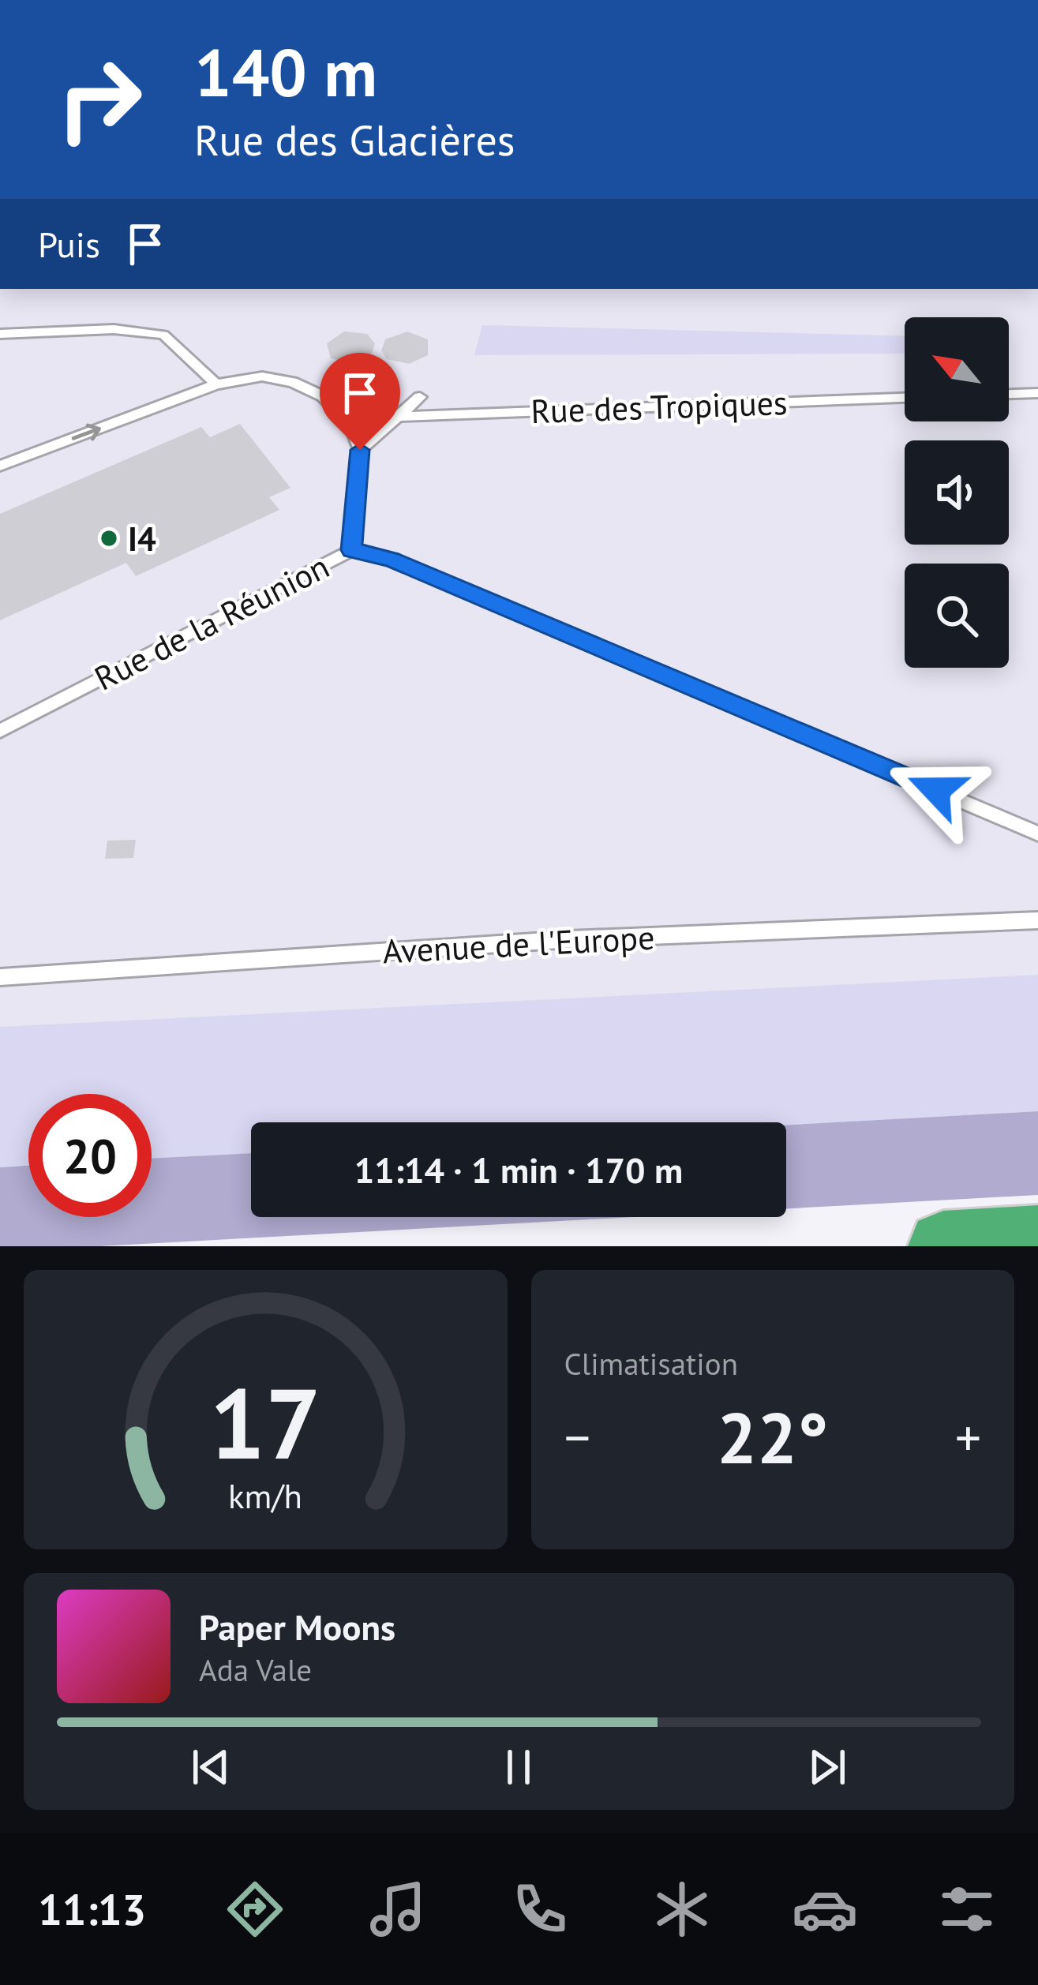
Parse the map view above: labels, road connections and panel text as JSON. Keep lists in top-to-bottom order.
{
  "streets": {
    "lane": ["Rue des Tropiques", "Rue de la Réunion", "Avenue de l'Europe"]
  },
  "places": ["I4"],
  "north": "top left",
  "page": {
    "turn": ["140 m", "Rue des Glacières"],
    "then": "Puis",
    "limit": "20",
    "trip": "11:14 · 1 min · 170 m",
    "tile": "Climatisation",
    "heat": ["−", "22°", "+"],
    "song": ["Paper Moons", "Ada Vale"],
    "tabs": "11:13",
    "gauge": ["17", "km/h"]
  }
}
